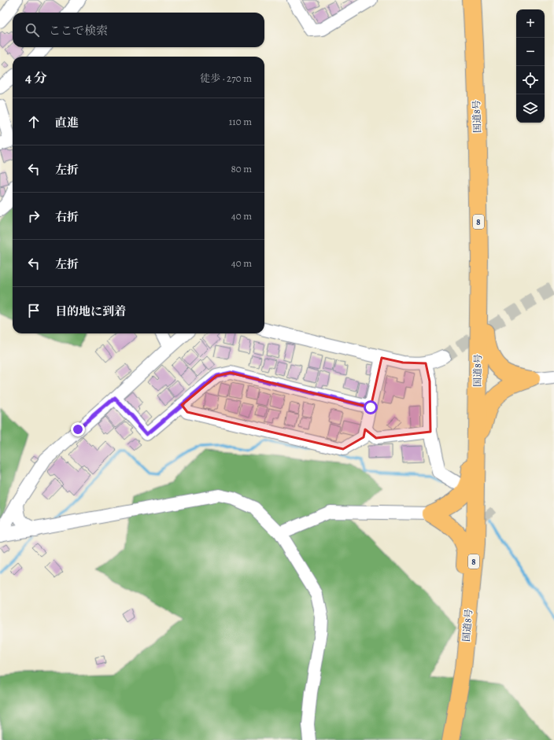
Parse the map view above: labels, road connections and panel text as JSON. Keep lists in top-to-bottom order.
{
  "streets": {
    "highway": ["国道8号", "8"]
  },
  "page": {
    "map_buttons": ["+", "−"],
    "search": "ここで検索",
    "heading": ["4 分", "徒歩 · 270 m"],
    "list": [
      ["直進", "110 m"],
      ["左折", "80 m"],
      ["右折", "40 m"],
      ["左折", "40 m"],
      "目的地に到着"
    ]
  }
}
